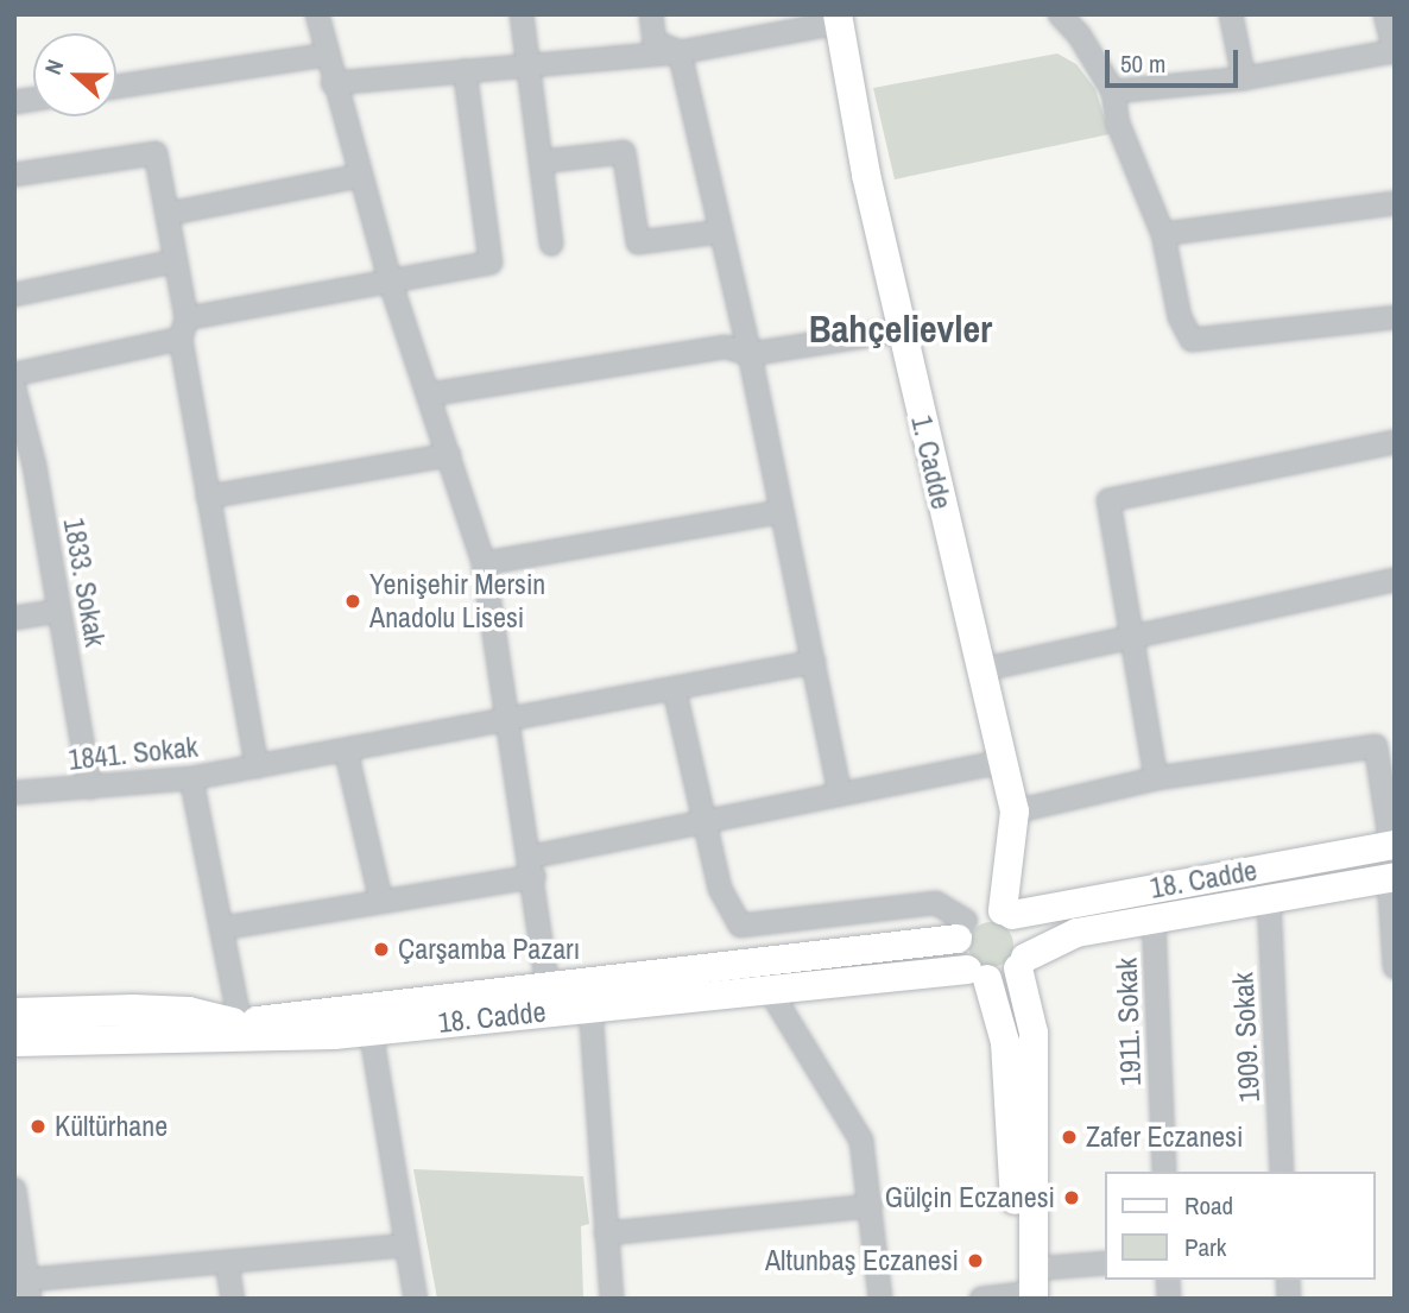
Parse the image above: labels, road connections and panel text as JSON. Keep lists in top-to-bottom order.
{
  "streets": {
    "street": [
      "1. Cadde",
      "1833. Sokak",
      "1841. Sokak",
      "18. Cadde",
      "1911. Sokak",
      "1909. Sokak"
    ]
  },
  "crossings": [
    ["1. Cadde", "18. Cadde"],
    ["1833. Sokak", "1841. Sokak"],
    ["18. Cadde", "1911. Sokak"],
    ["18. Cadde", "1909. Sokak"]
  ],
  "districts": ["Bahçelievler"],
  "places": [
    "Yenişehir Mersin Anadolu Lisesi",
    "Çarşamba Pazarı",
    "Kültürhane",
    "Zafer Eczanesi",
    "Gülçin Eczanesi",
    "Altunbaş Eczanesi"
  ],
  "legend": ["Road", "Park"],
  "scale_bar": "50 m",
  "north": "left"
}
